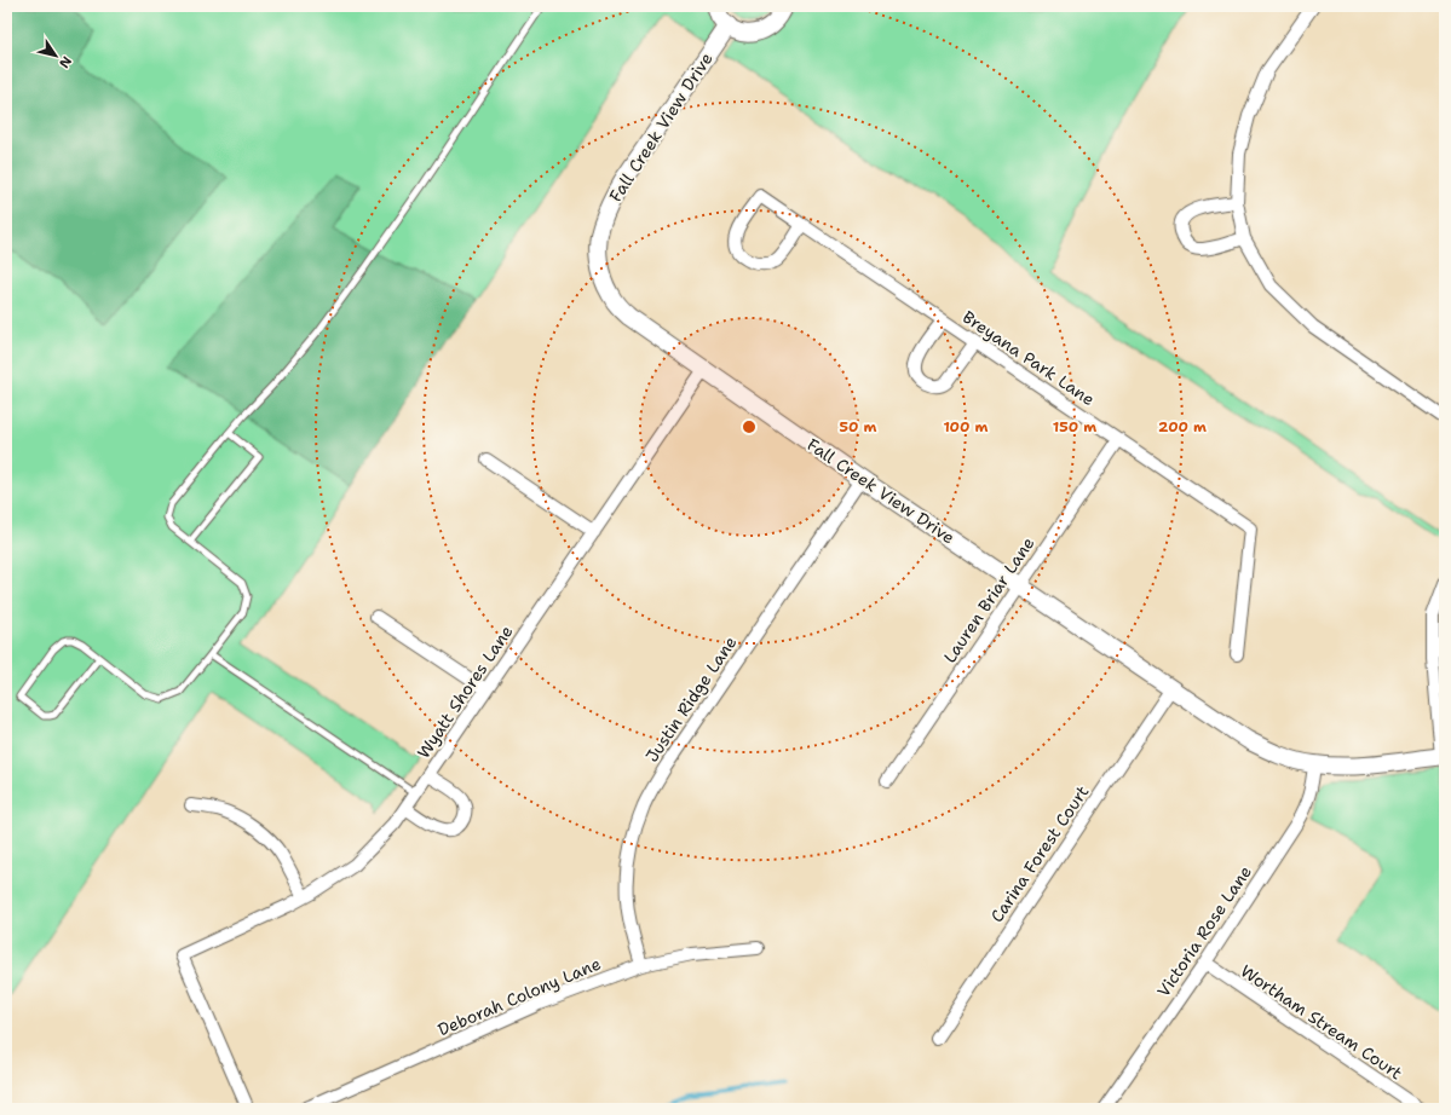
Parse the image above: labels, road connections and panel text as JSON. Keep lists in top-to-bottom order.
{
  "streets": {
    "street": [
      "Fall Creek View Drive",
      "Breyana Park Lane",
      "Lauren Briar Lane",
      "Wyatt Shores Lane",
      "Justin Ridge Lane",
      "Carina Forest Court",
      "Victoria Rose Lane",
      "Deborah Colony Lane",
      "Wortham Stream Court"
    ]
  },
  "crossings": [
    ["Fall Creek View Drive", "Lauren Briar Lane"],
    ["Fall Creek View Drive", "Wyatt Shores Lane"],
    ["Fall Creek View Drive", "Justin Ridge Lane"],
    ["Fall Creek View Drive", "Carina Forest Court"],
    ["Fall Creek View Drive", "Victoria Rose Lane"],
    ["Breyana Park Lane", "Lauren Briar Lane"],
    ["Justin Ridge Lane", "Deborah Colony Lane"],
    ["Victoria Rose Lane", "Wortham Stream Court"]
  ],
  "north": "bottom right",
  "rings": [
    "50 m",
    "100 m",
    "150 m",
    "200 m"
  ]
}
